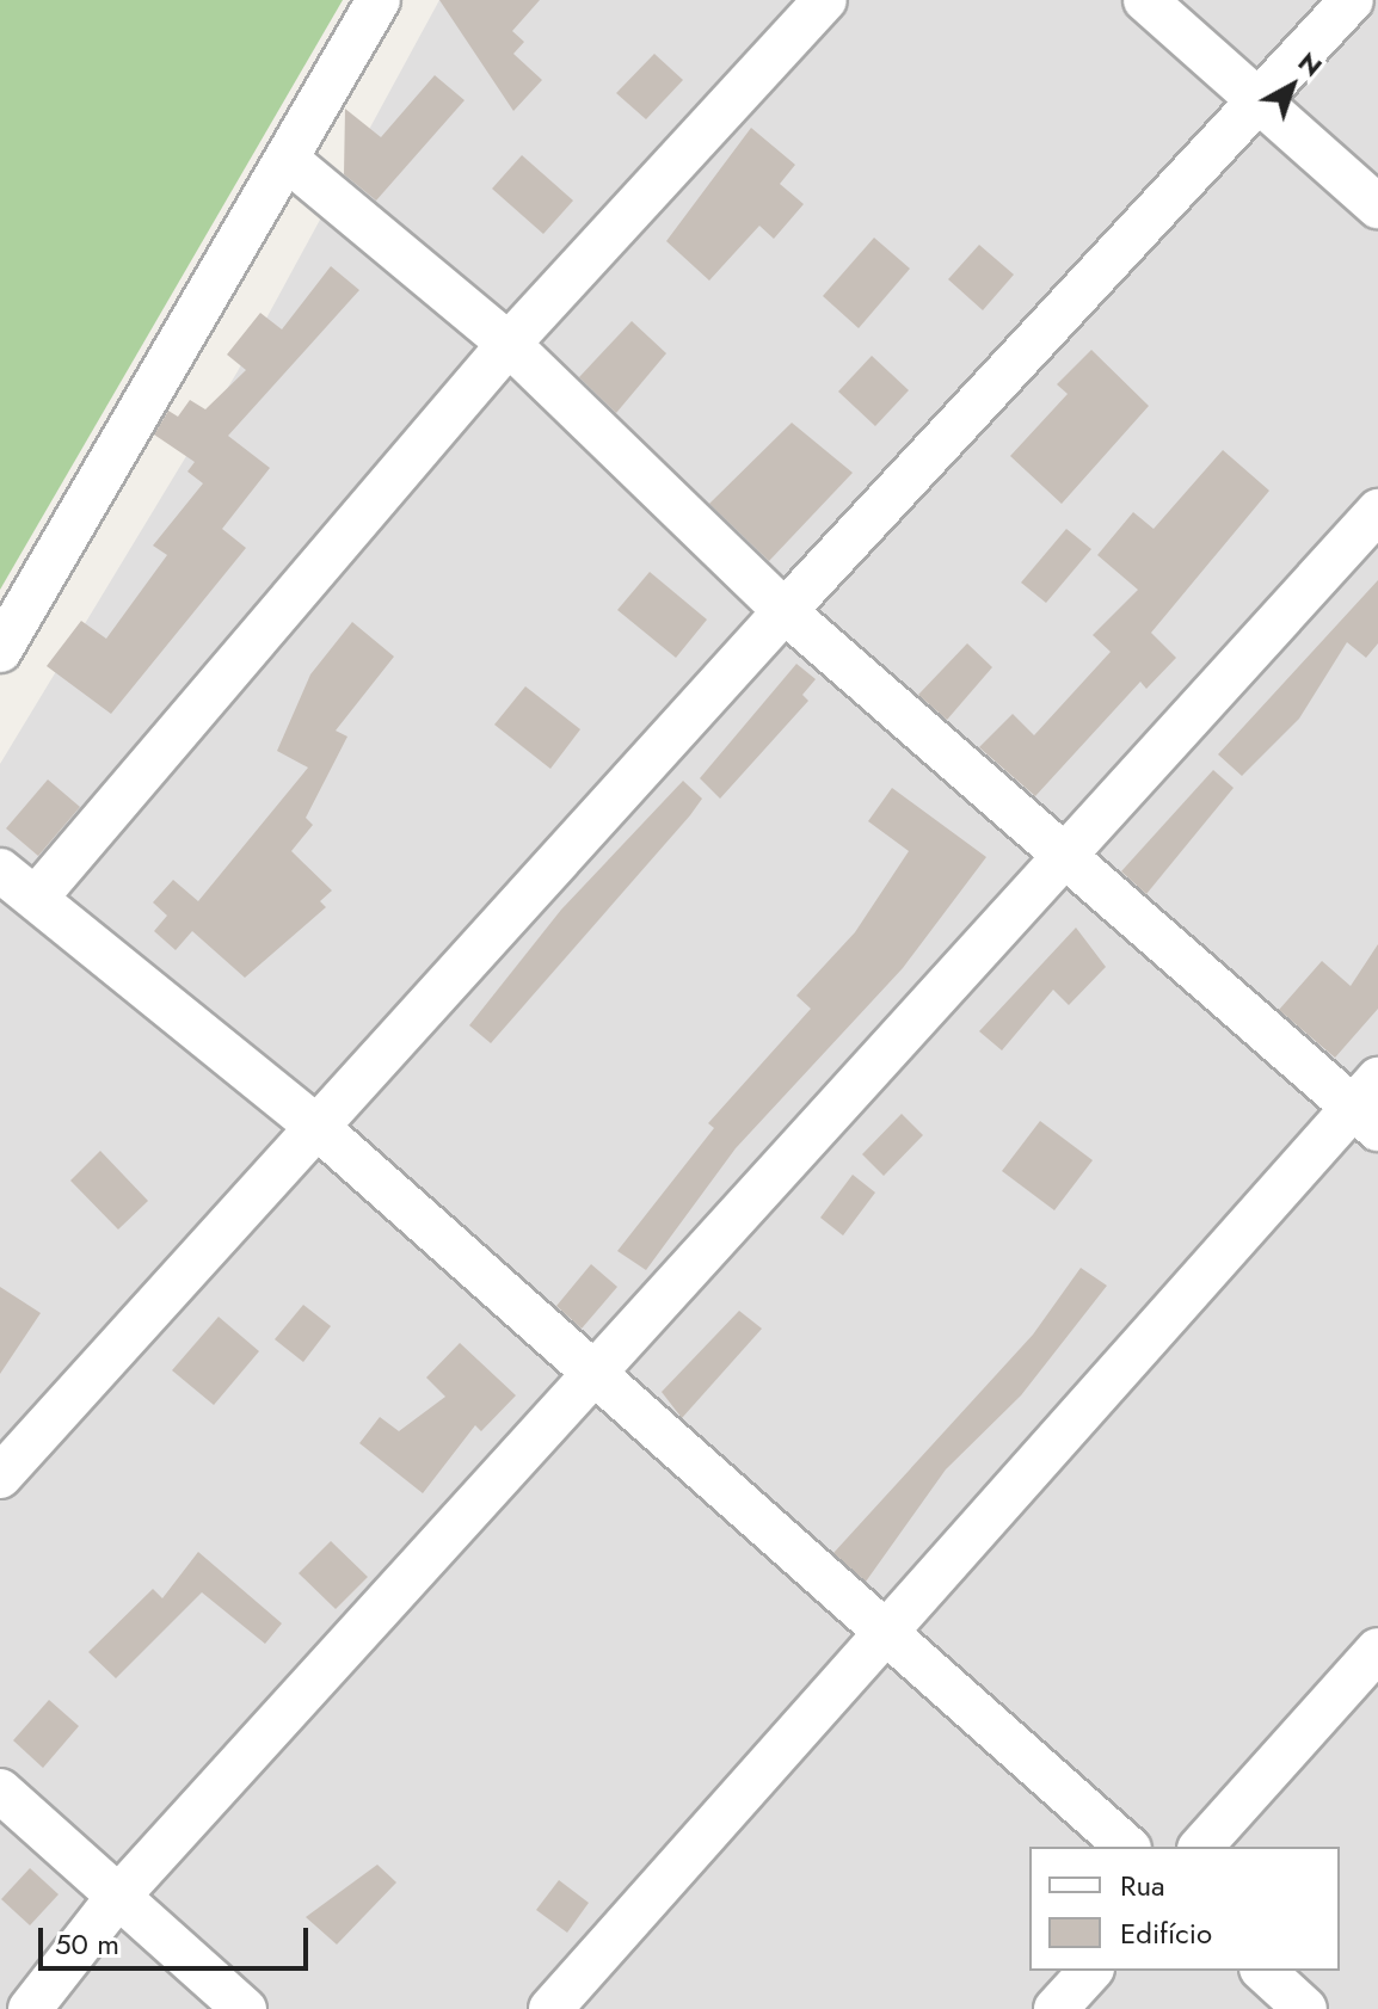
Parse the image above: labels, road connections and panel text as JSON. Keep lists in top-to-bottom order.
{
  "legend": ["Rua", "Edifício"],
  "scale_bar": "50 m",
  "north": "top right"
}
